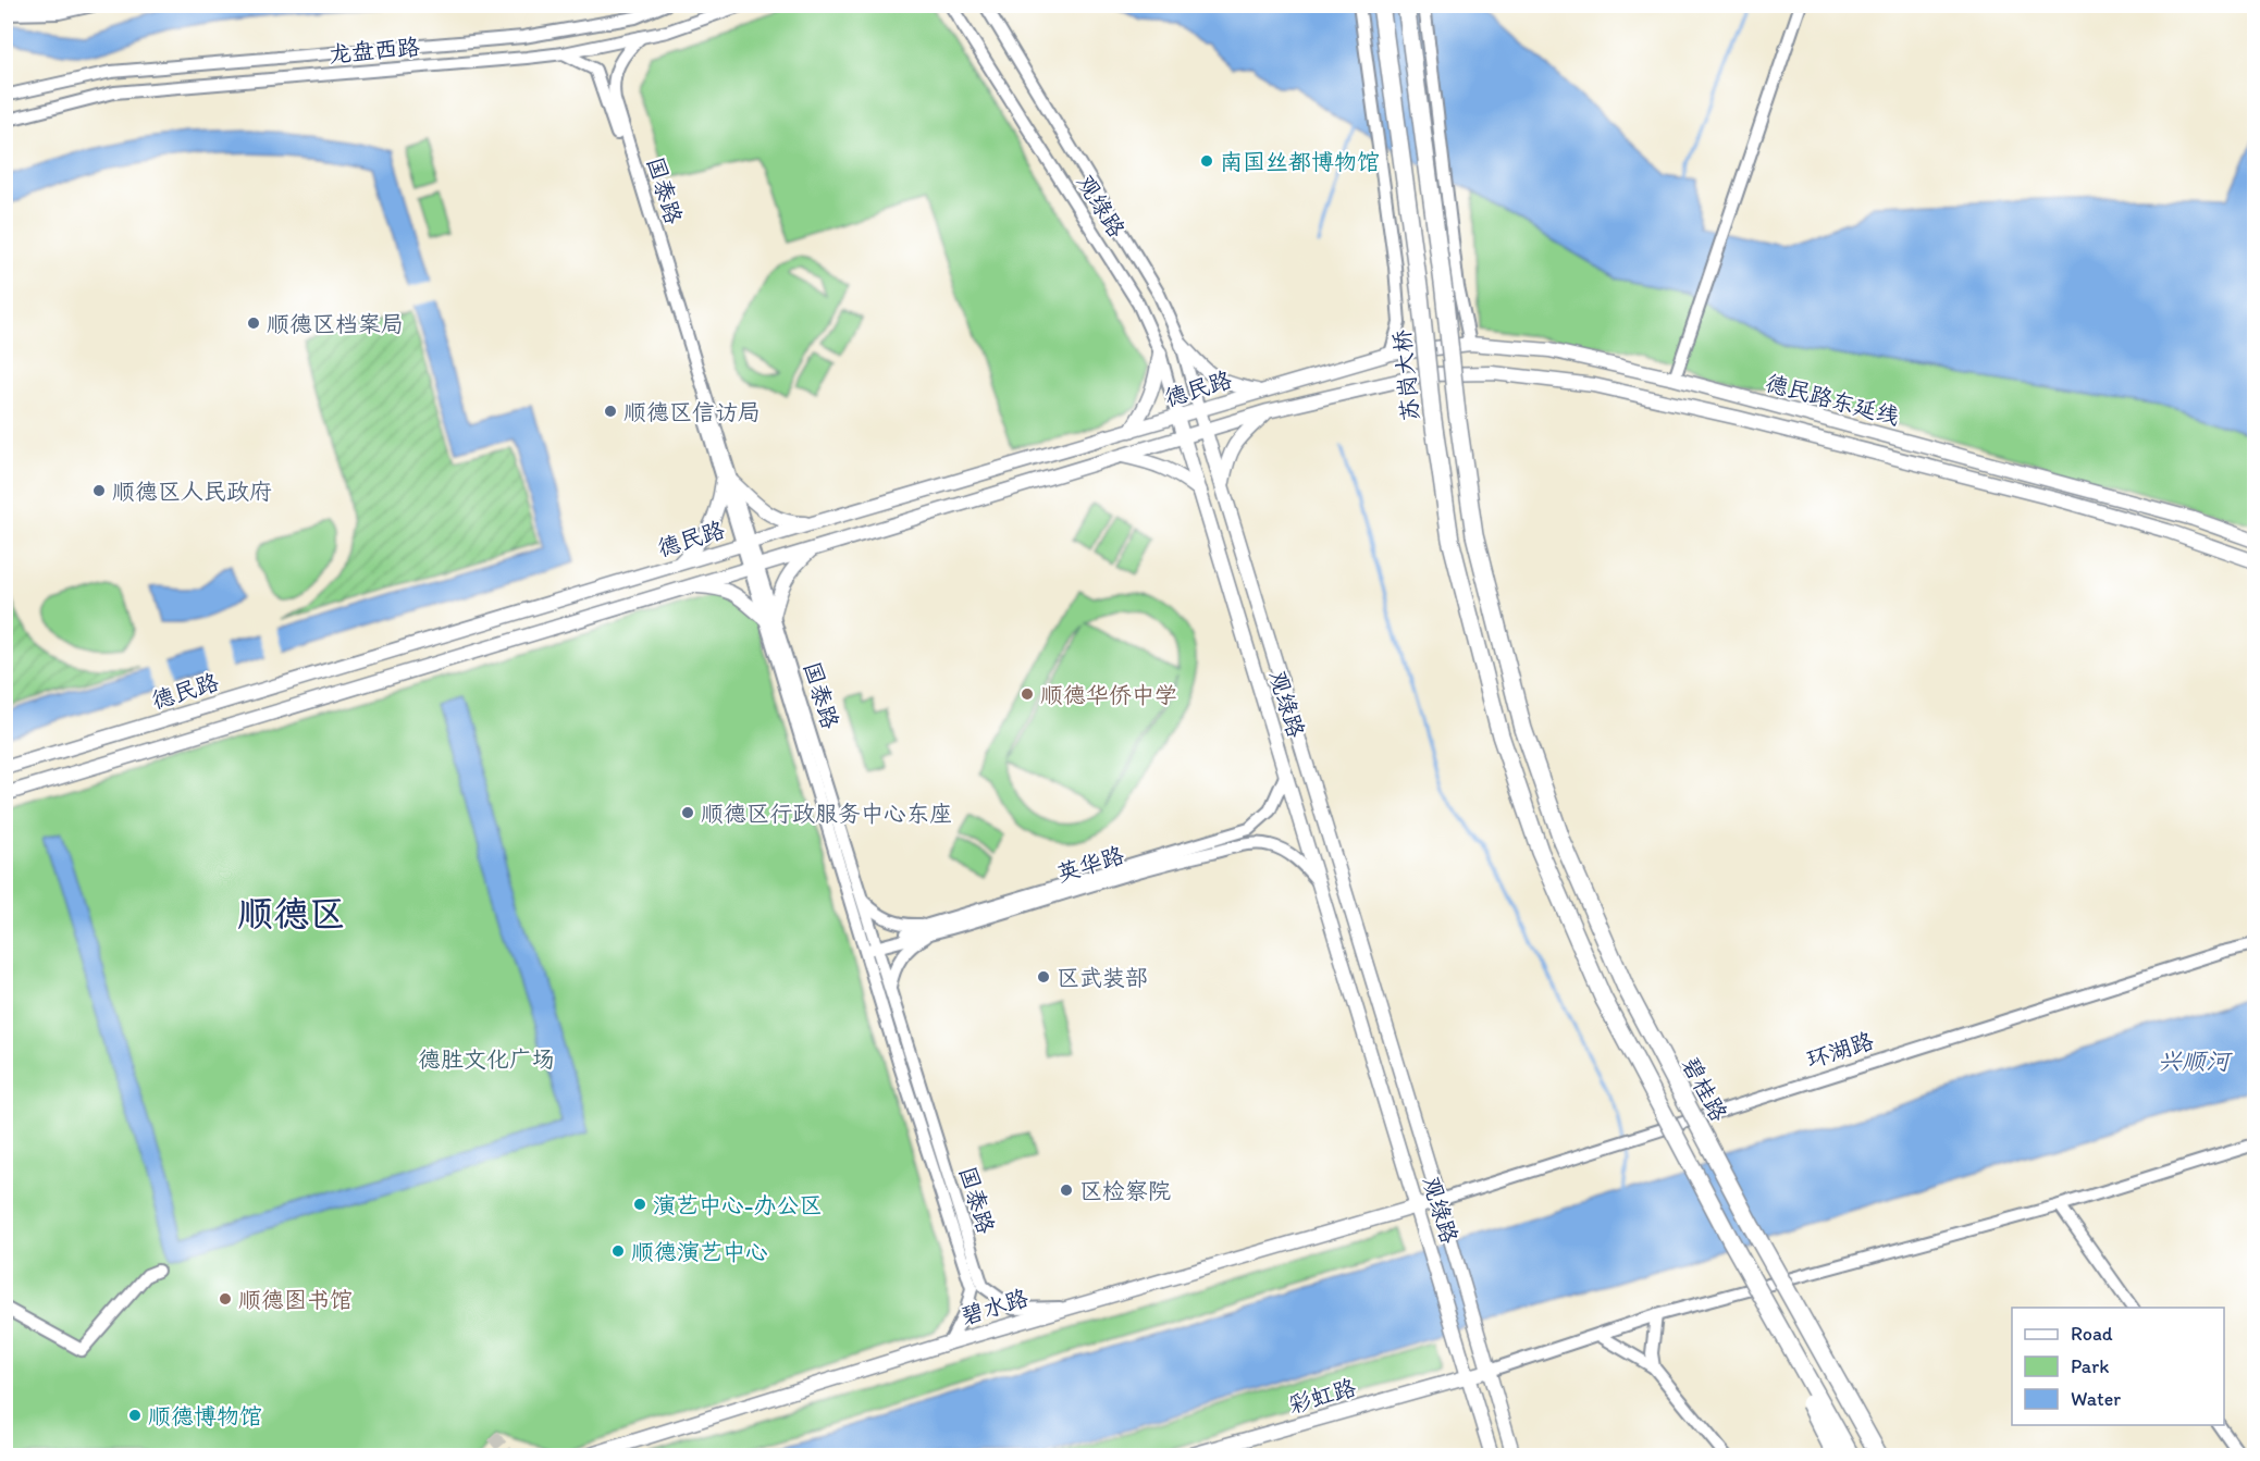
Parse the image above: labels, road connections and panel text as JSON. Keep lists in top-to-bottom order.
{
  "streets": {
    "highway": ["苏岗大桥", "碧桂路"],
    "main road": [
      "观绿路",
      "德民路",
      "德民路东延线",
      "碧水路",
      "彩虹路"
    ],
    "street": [
      "龙盘西路",
      "国泰路",
      "英华路",
      "环湖路"
    ]
  },
  "crossings": [
    ["龙盘西路", "国泰路"],
    ["国泰路", "德民路"],
    ["国泰路", "德民路东延线"],
    ["国泰路", "英华路"],
    ["国泰路", "碧水路"],
    ["观绿路", "德民路"],
    ["观绿路", "德民路东延线"],
    ["观绿路", "英华路"],
    ["观绿路", "环湖路"],
    ["观绿路", "碧水路"],
    ["观绿路", "彩虹路"],
    ["苏岗大桥", "碧桂路"],
    ["德民路", "德民路东延线"],
    ["环湖路", "碧水路"]
  ],
  "districts": ["顺德区"],
  "water": ["兴顺河"],
  "parks": ["德胜文化广场"],
  "places": [
    "南国丝都博物馆",
    "顺德区档案局",
    "顺德区信访局",
    "顺德区人民政府",
    "顺德华侨中学",
    "顺德区行政服务中心东座",
    "区武装部",
    "区检察院",
    "演艺中心-办公区",
    "顺德演艺中心",
    "顺德图书馆",
    "顺德博物馆"
  ],
  "legend": ["Road", "Park", "Water"]
}
